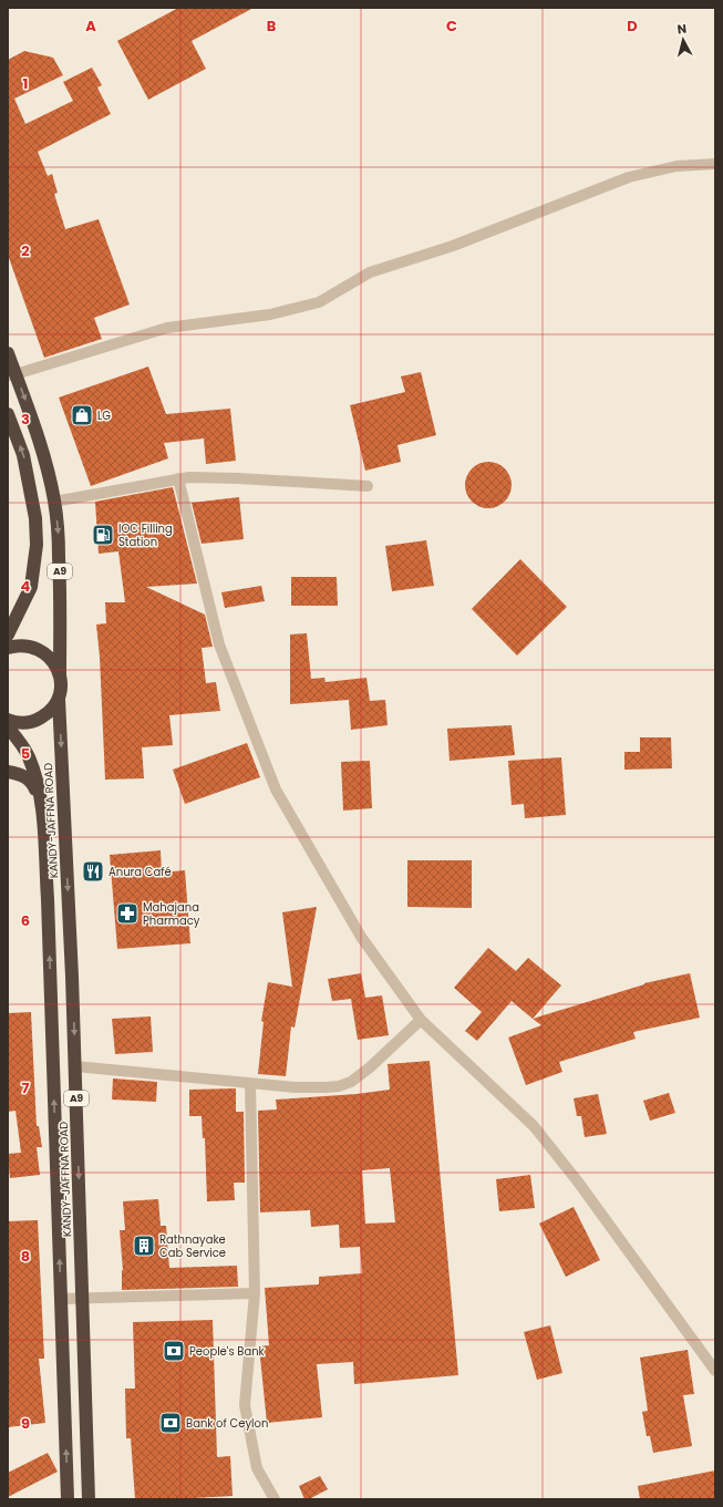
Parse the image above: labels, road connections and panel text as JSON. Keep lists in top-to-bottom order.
{
  "streets": {
    "highway": ["A9", "KANDY-JAFFNA ROAD"]
  },
  "crossings": [
    ["A9", "KANDY-JAFFNA ROAD"]
  ],
  "places": {
    "shop": ["LG"],
    "fuel station": ["IOC Filling Station"],
    "restaurant": ["Anura Café"],
    "pharmacy": ["Mahajana Pharmacy"],
    "building": ["Rathnayake Cab Service"],
    "bank": ["People's Bank", "Bank of Ceylon"]
  },
  "north": "top",
  "grid": {
    "columns": [
      "A",
      "B",
      "C",
      "D"
    ],
    "rows": [
      "1",
      "2",
      "3",
      "4",
      "5",
      "6",
      "7",
      "8",
      "9"
    ]
  }
}
